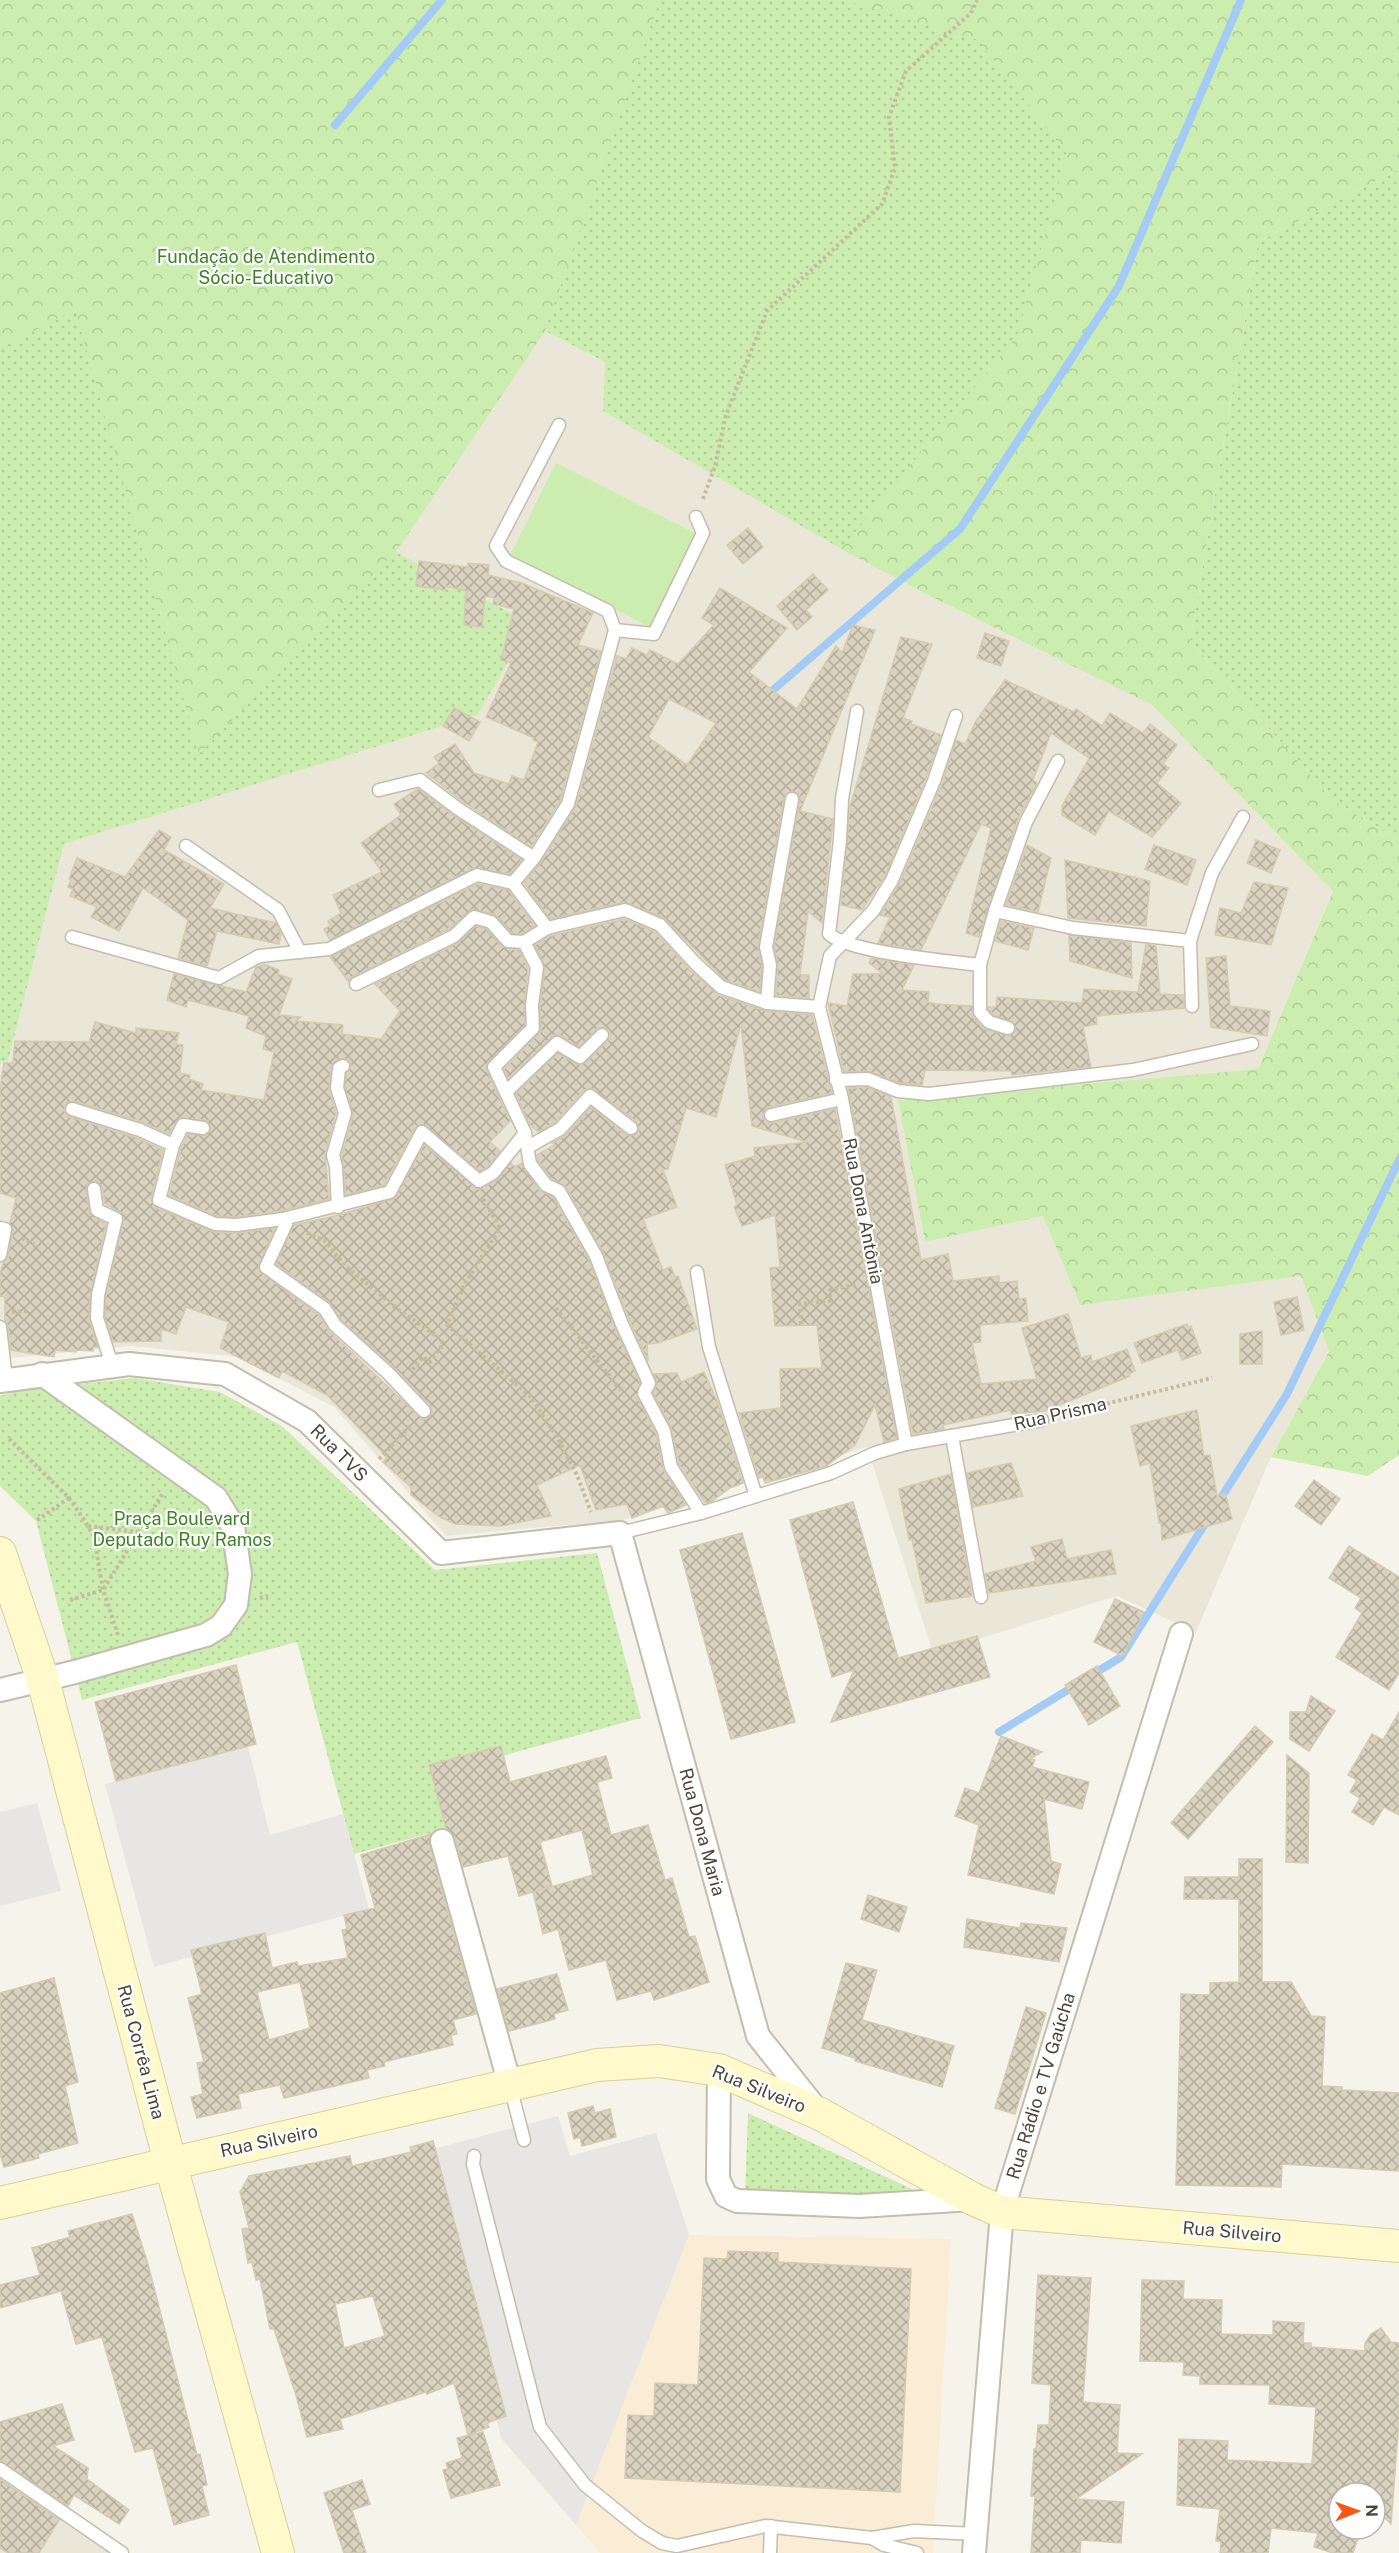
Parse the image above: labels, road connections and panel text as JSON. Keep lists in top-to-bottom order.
{
  "streets": {
    "street": [
      "Rua TVS",
      "Rua Dona Maria",
      "Rua Corrêa Lima",
      "Rua Rádio e TV Gaúcha",
      "Rua Silveiro"
    ],
    "lane": ["Rua Dona Antônia", "Rua Prisma"]
  },
  "crossings": [
    ["Rua Dona Antônia", "Rua Prisma"],
    ["Rua TVS", "Rua Dona Maria"],
    ["Rua Dona Maria", "Rua Silveiro"],
    ["Rua Corrêa Lima", "Rua Silveiro"],
    ["Rua Rádio e TV Gaúcha", "Rua Silveiro"]
  ],
  "parks": ["Fundação de Atendimento Sócio-Educativo", "Praça Boulevard Deputado Ruy Ramos"],
  "north": "right"
}
